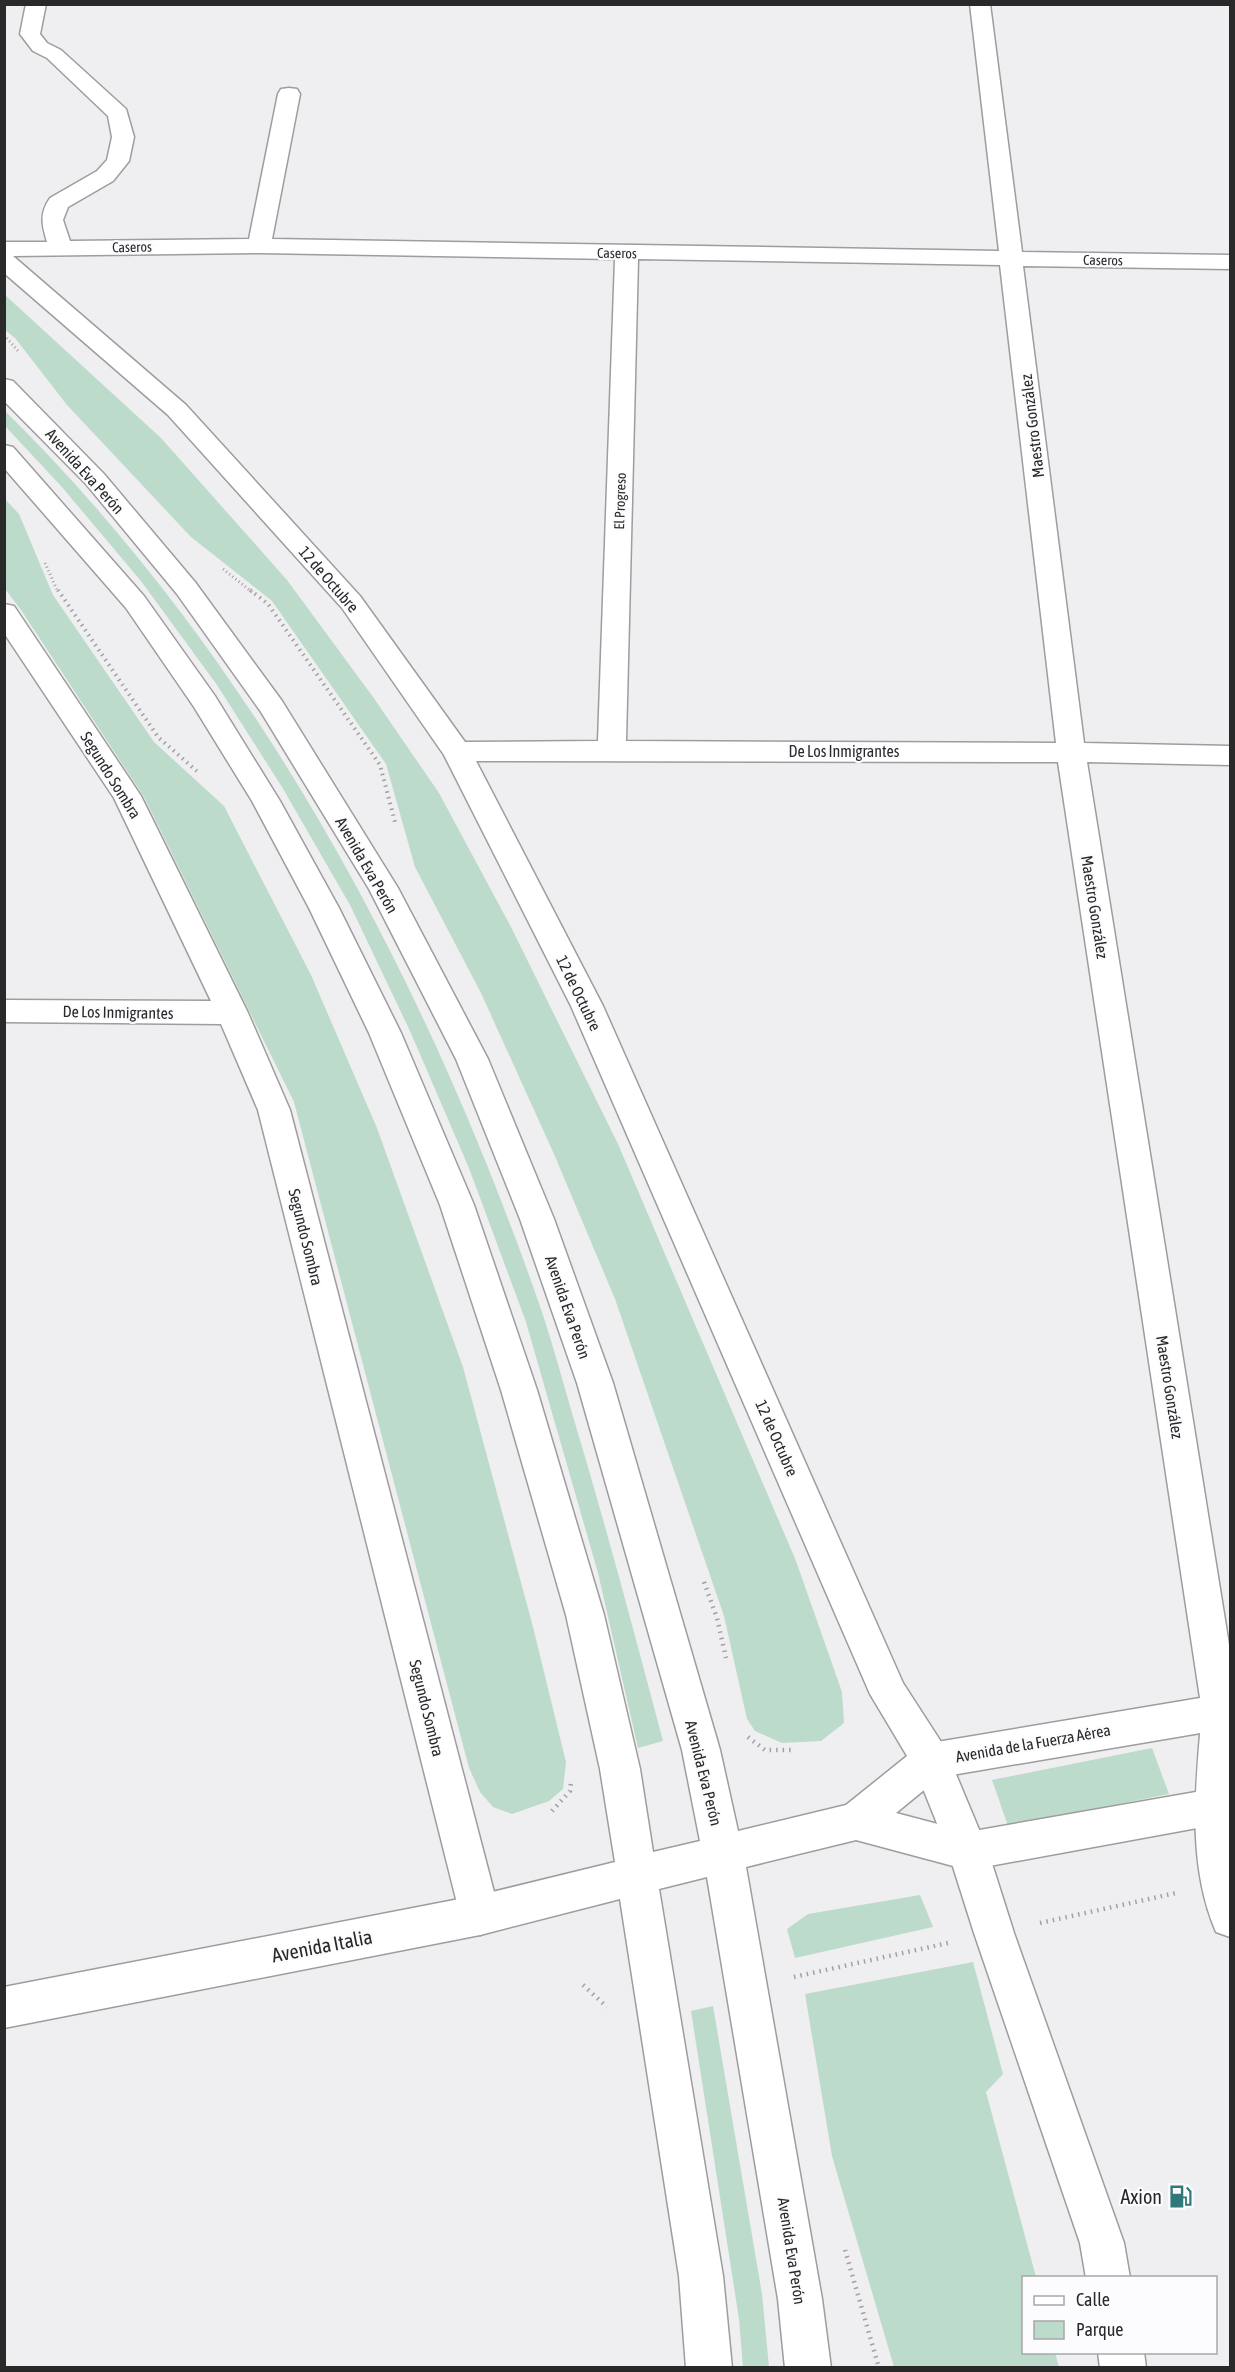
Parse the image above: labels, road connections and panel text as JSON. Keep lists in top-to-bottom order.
{
  "streets": {
    "street": [
      "Caseros",
      "Maestro González",
      "Avenida Eva Perón",
      "El Progreso",
      "12 de Octubre",
      "De Los Inmigrantes",
      "Segundo Sombra",
      "Avenida de la Fuerza Aérea",
      "Avenida Italia"
    ]
  },
  "crossings": [
    ["Caseros", "Maestro González"],
    ["Caseros", "El Progreso"],
    ["Maestro González", "De Los Inmigrantes"],
    ["Maestro González", "Avenida de la Fuerza Aérea"],
    ["Avenida Eva Perón", "Avenida de la Fuerza Aérea"],
    ["El Progreso", "De Los Inmigrantes"],
    ["12 de Octubre", "De Los Inmigrantes"],
    ["12 de Octubre", "Avenida de la Fuerza Aérea"],
    ["De Los Inmigrantes", "Segundo Sombra"],
    ["Segundo Sombra", "Avenida Italia"],
    ["Avenida de la Fuerza Aérea", "Avenida Italia"]
  ],
  "places": {
    "fuel station": ["Axion"]
  },
  "legend": ["Calle", "Parque"]
}
